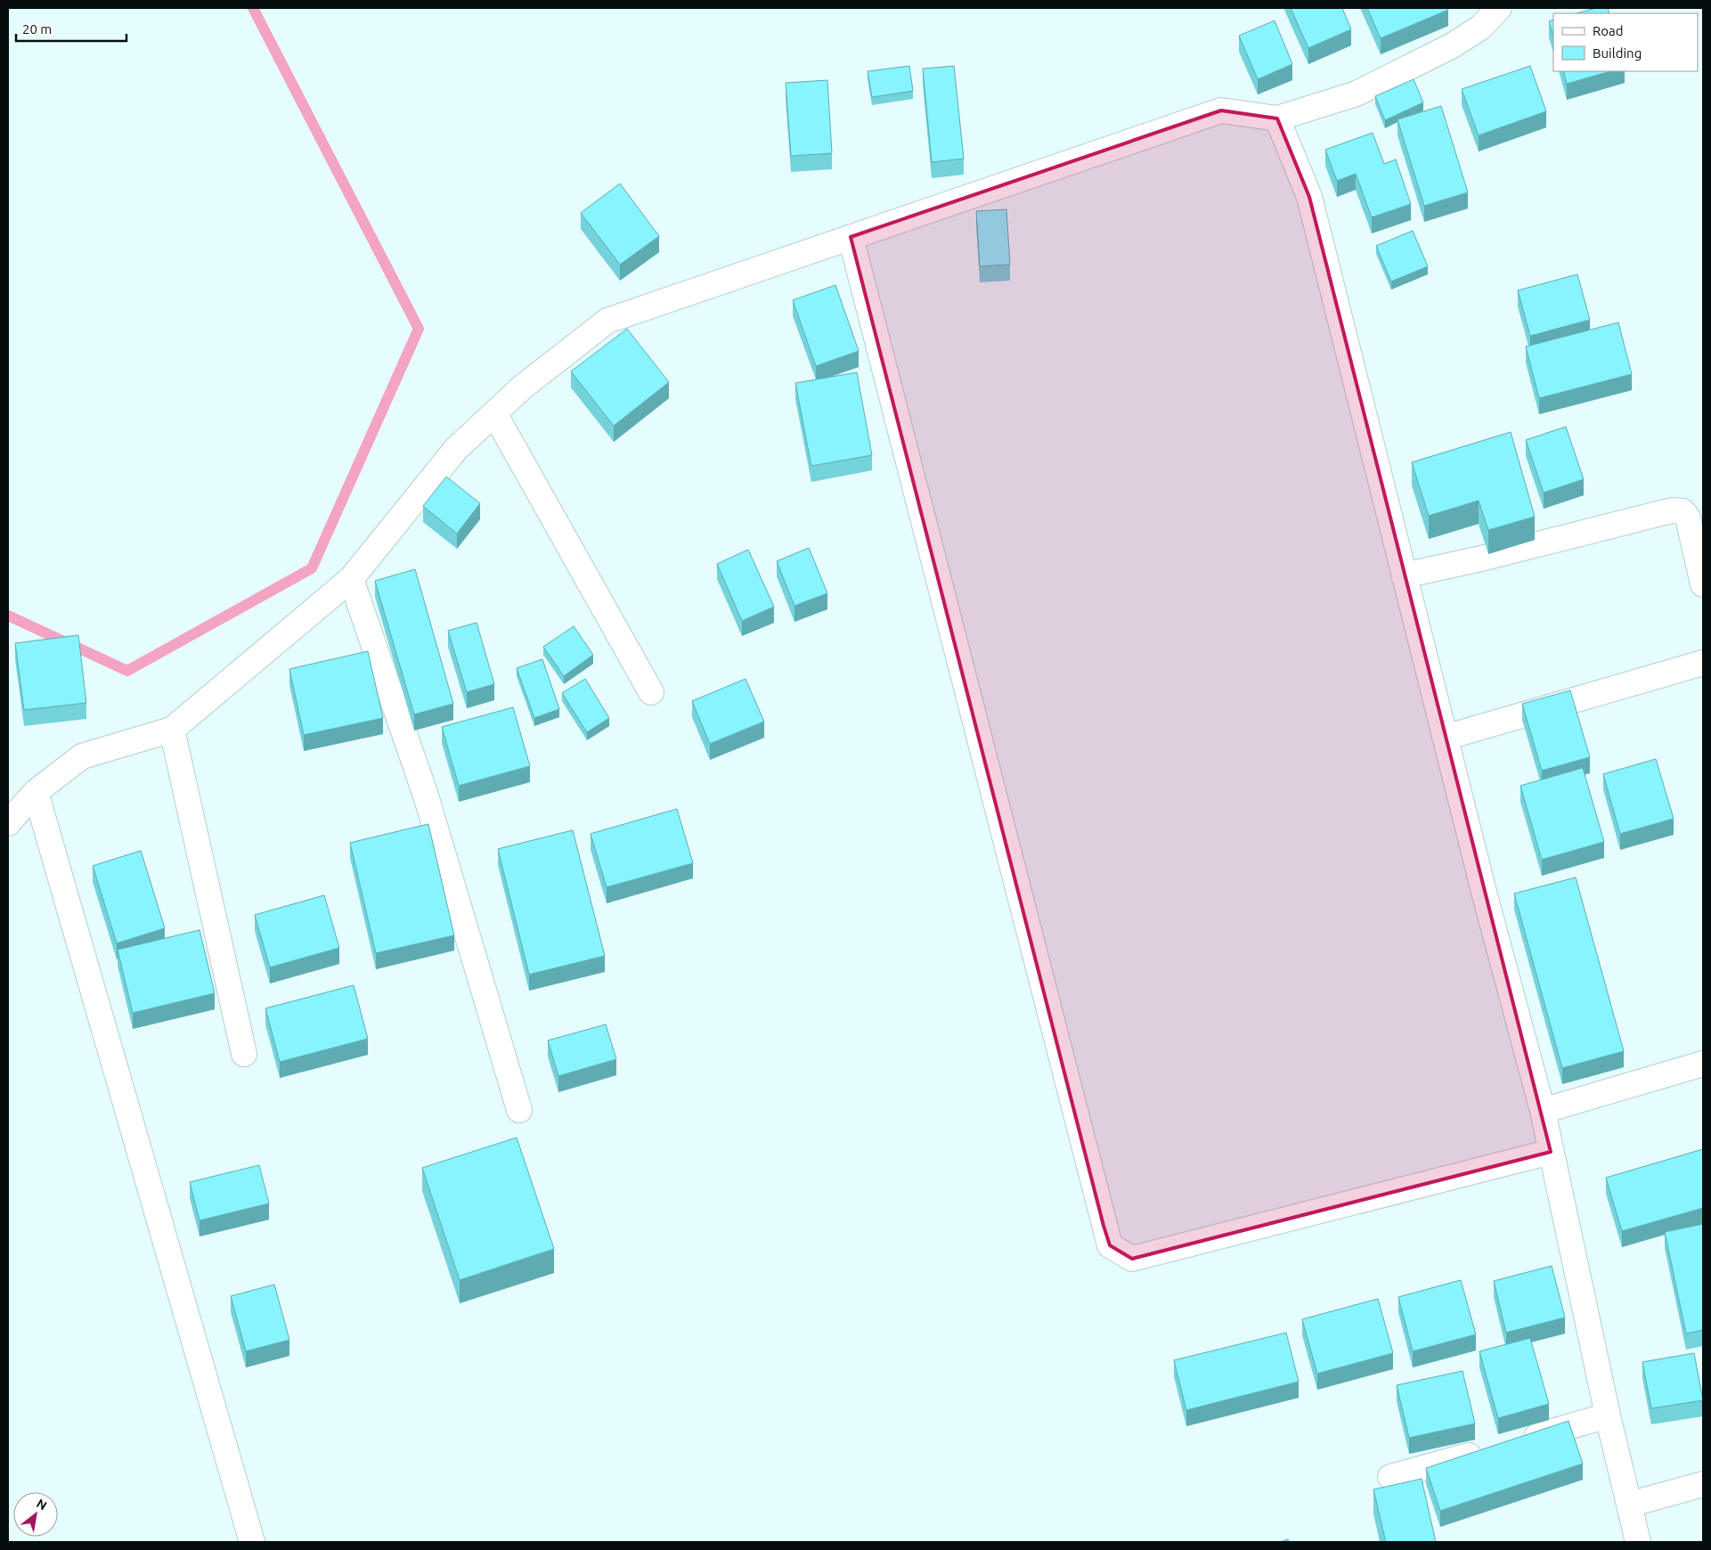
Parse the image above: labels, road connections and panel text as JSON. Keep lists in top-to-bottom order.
{
  "legend": ["Road", "Building"],
  "scale_bar": "20 m",
  "north": "top right"
}
